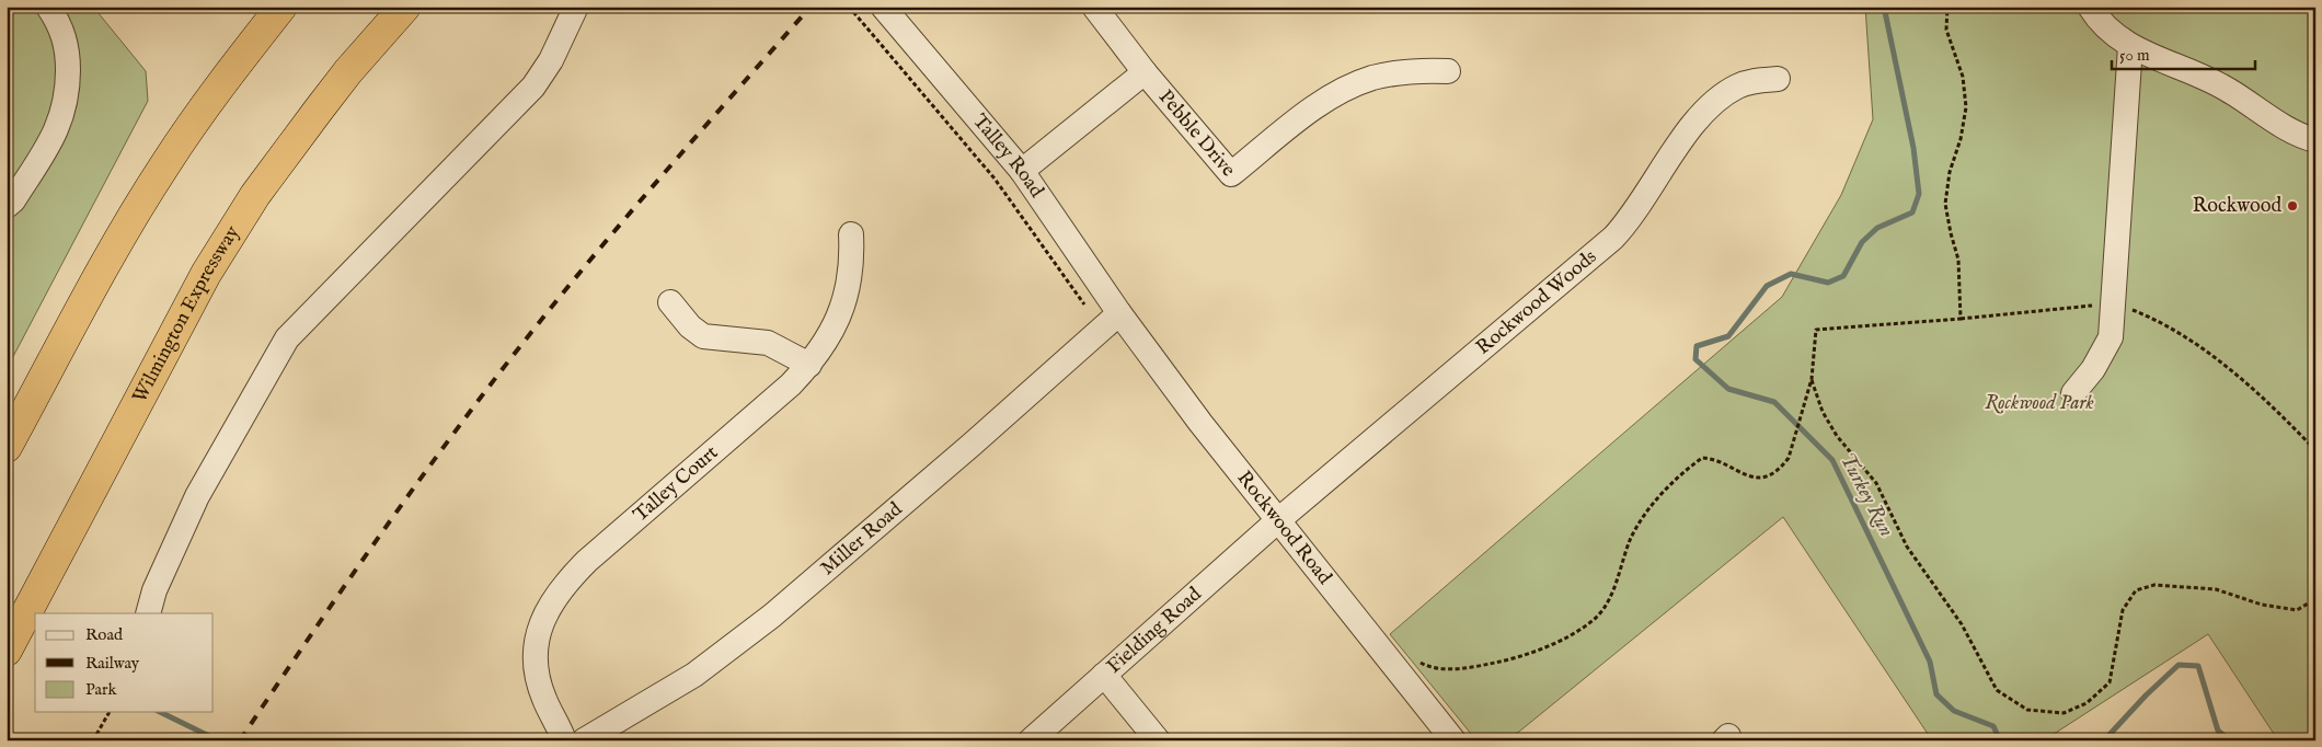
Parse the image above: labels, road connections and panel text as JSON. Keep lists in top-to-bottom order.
{
  "streets": {
    "highway": ["Wilmington Expressway"],
    "street": [
      "Pebble Drive",
      "Talley Road",
      "Rockwood Woods",
      "Talley Court",
      "Rockwood Road",
      "Miller Road",
      "Fielding Road"
    ]
  },
  "crossings": [
    ["Pebble Drive", "Talley Road"],
    ["Talley Road", "Rockwood Road"],
    ["Talley Road", "Miller Road"],
    ["Rockwood Woods", "Rockwood Road"],
    ["Rockwood Woods", "Fielding Road"],
    ["Rockwood Road", "Miller Road"],
    ["Rockwood Road", "Fielding Road"]
  ],
  "water": ["Turkey Run"],
  "parks": ["Rockwood Park"],
  "places": ["Rockwood"],
  "legend": ["Road", "Railway", "Park"],
  "scale_bar": "50 m"
}
